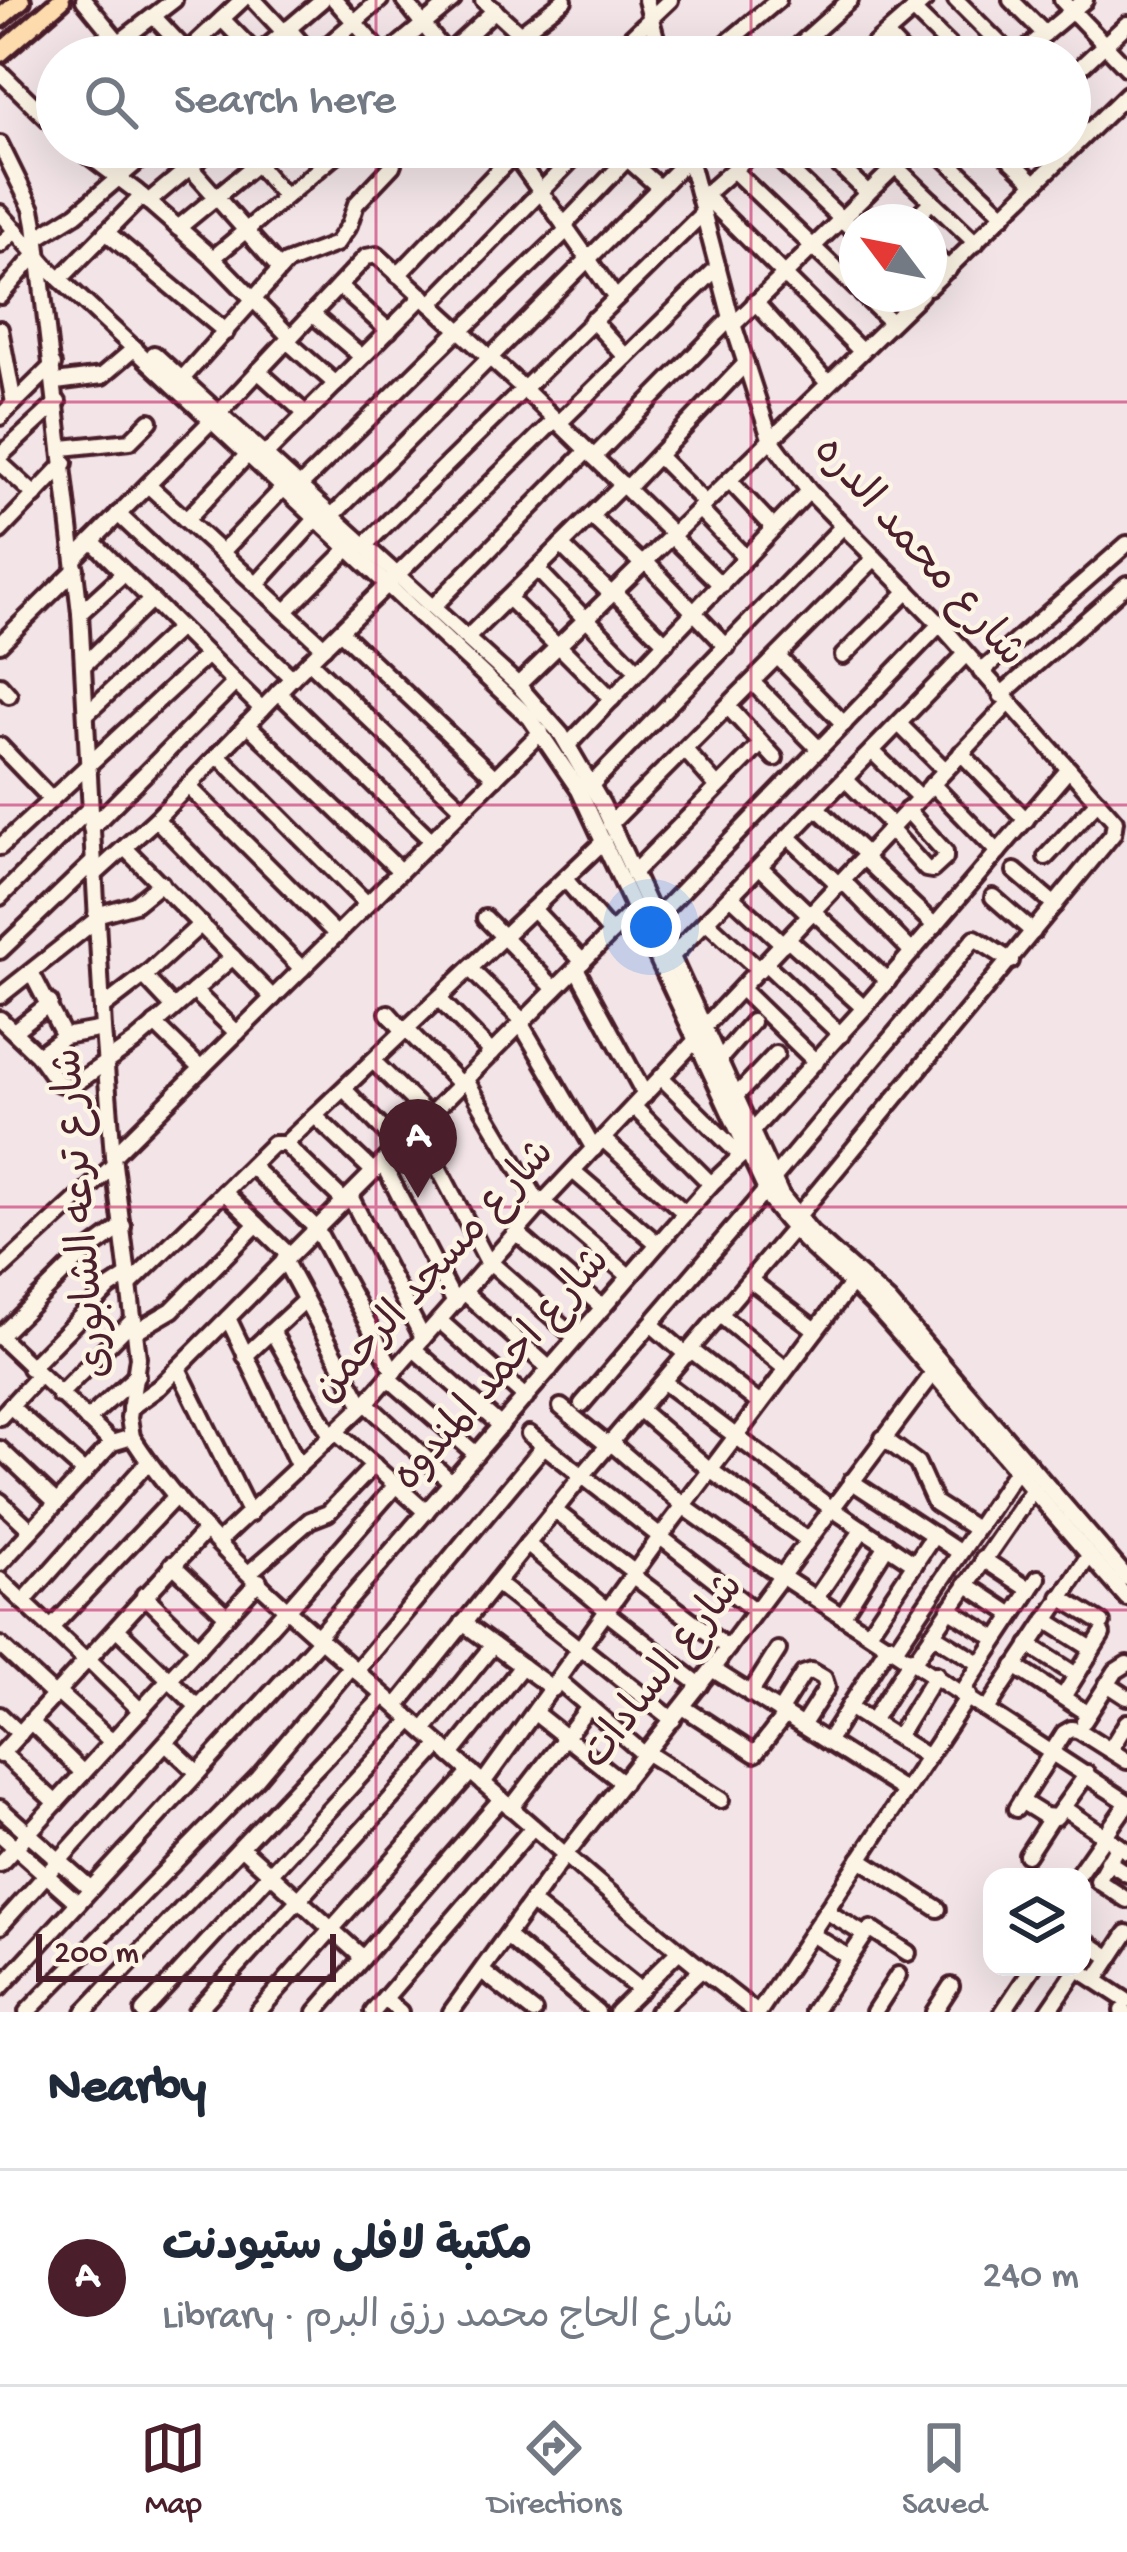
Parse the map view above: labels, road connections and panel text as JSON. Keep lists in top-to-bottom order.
{
  "streets": {
    "street": [
      "شارع محمد الدره",
      "شارع ترعه الشابورى",
      "شارع مسجد الرحمن",
      "شارع احمد المندوه",
      "شارع السادات"
    ]
  },
  "crossings": [
    ["شارع محمد الدره", "شارع مسجد الرحمن"],
    ["شارع ترعه الشابورى", "شارع مسجد الرحمن"],
    ["شارع ترعه الشابورى", "شارع احمد المندوه"],
    ["شارع ترعه الشابورى", "شارع السادات"]
  ],
  "scale_bar": "200 m",
  "north": "top left",
  "page": {
    "search": "Search here",
    "pins": "A",
    "scale": "200 m",
    "heading": "Nearby",
    "list": [
      {
        "mark": "A",
        "name": "مكتبة لافلى ستيودنت",
        "note": "Library · شارع الحاج محمد رزق البرم",
        "value": "240 m"
      }
    ],
    "nav": ["Map", "Directions", "Saved"]
  }
}
